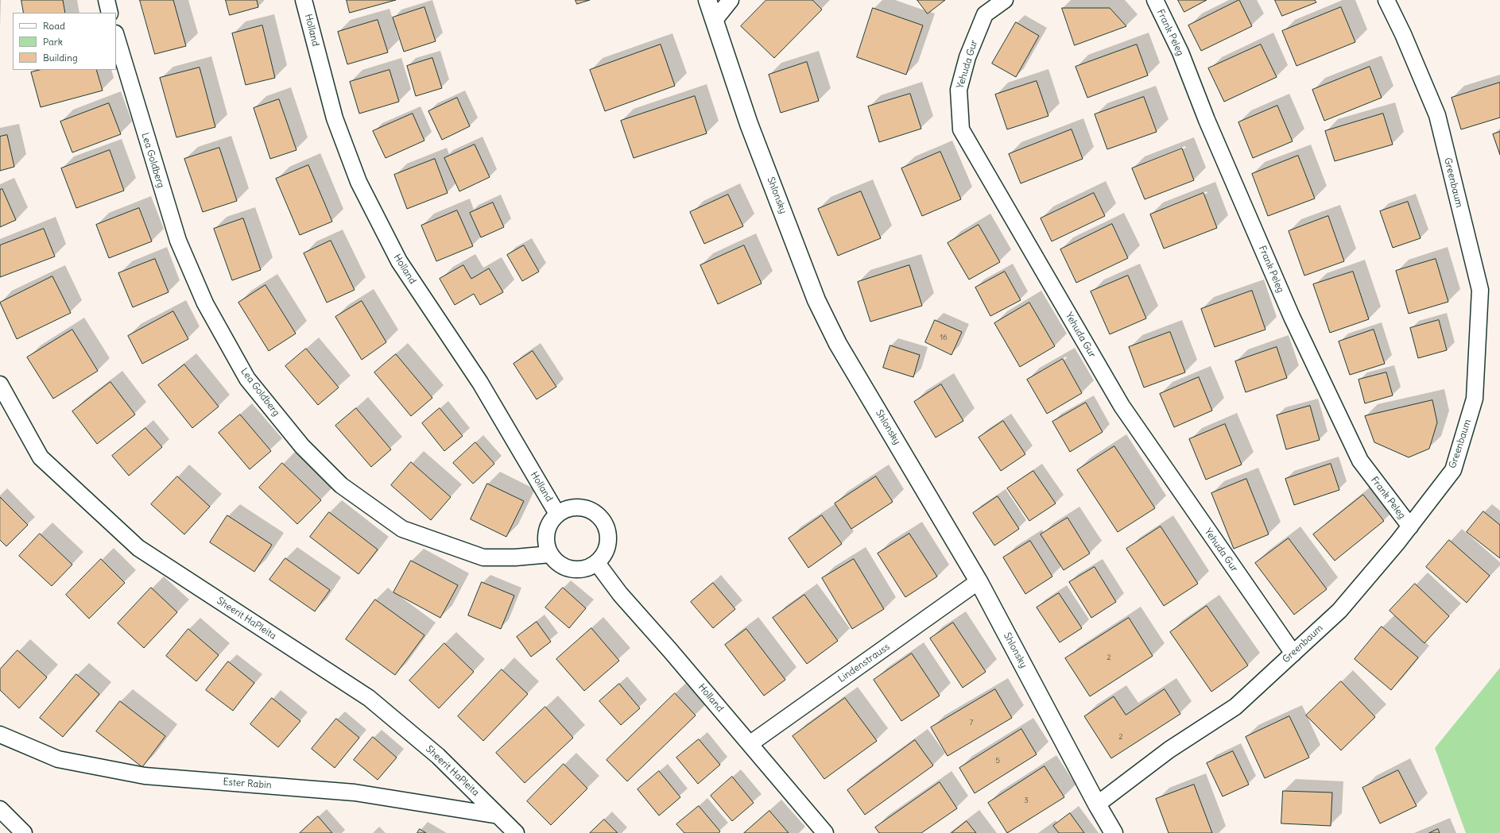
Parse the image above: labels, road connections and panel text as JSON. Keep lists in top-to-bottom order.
{
  "streets": {
    "street": [
      "Holland",
      "Frank Peleg",
      "Yehuda Gur",
      "Lea Goldberg",
      "Greenbaum",
      "Shlonsky",
      "Sheerit HaPleita",
      "Lindenstrauss",
      "Ester Rabin"
    ]
  },
  "crossings": [
    ["Holland", "Lea Goldberg"],
    ["Holland", "Lindenstrauss"],
    ["Frank Peleg", "Greenbaum"],
    ["Yehuda Gur", "Greenbaum"],
    ["Greenbaum", "Shlonsky"],
    ["Shlonsky", "Lindenstrauss"],
    ["Sheerit HaPleita", "Ester Rabin"]
  ],
  "house_numbers": [
    "16",
    "2",
    "7",
    "2",
    "5",
    "3"
  ],
  "legend": ["Road", "Park", "Building"]
}
